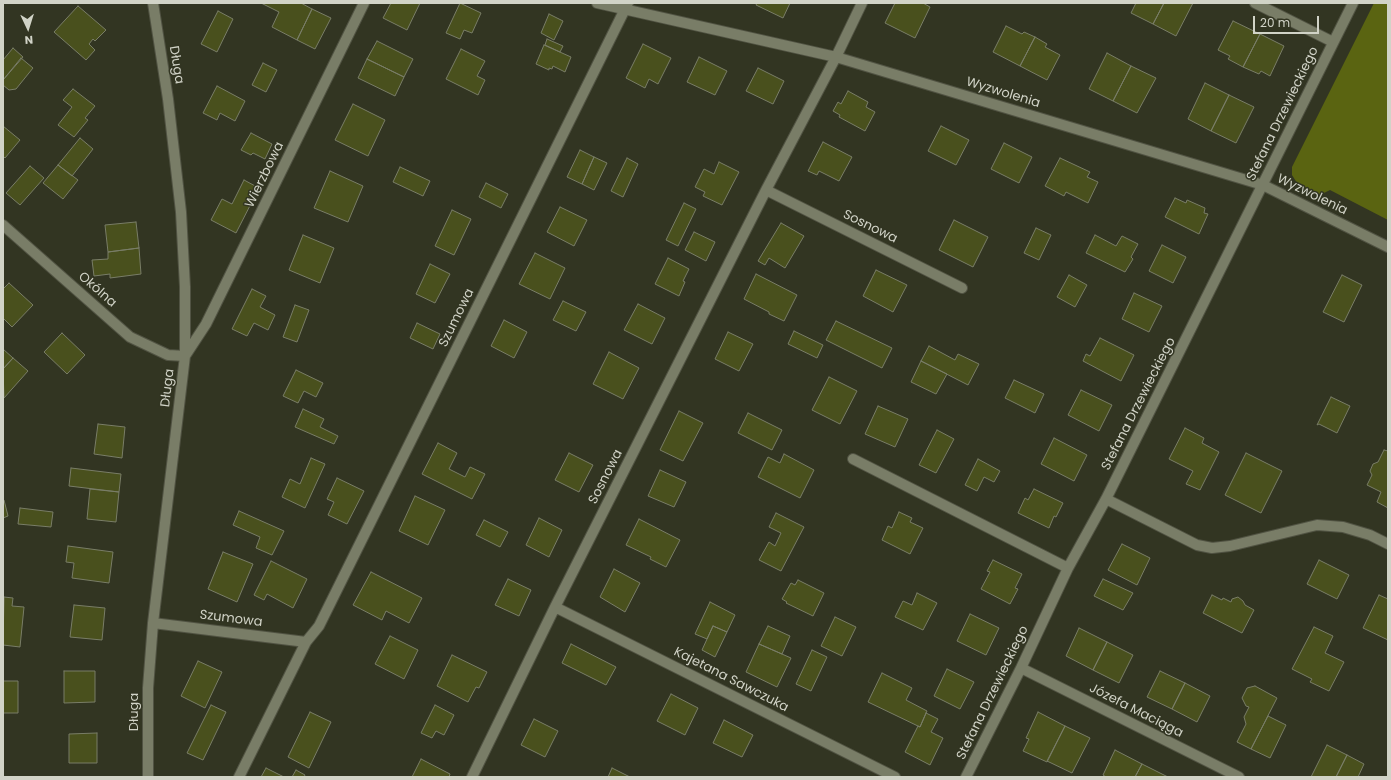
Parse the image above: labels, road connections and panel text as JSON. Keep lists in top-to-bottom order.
{
  "streets": {
    "street": [
      "Długa",
      "Wyzwolenia",
      "Stefana Drzewieckiego",
      "Wierzbowa",
      "Sosnowa",
      "Okólna",
      "Szumowa",
      "Kajetana Sawczuka",
      "Józefa Maciąga"
    ]
  },
  "crossings": [
    ["Długa", "Wierzbowa"],
    ["Długa", "Okólna"],
    ["Długa", "Szumowa"],
    ["Wyzwolenia", "Stefana Drzewieckiego"],
    ["Wyzwolenia", "Sosnowa"],
    ["Wyzwolenia", "Szumowa"],
    ["Stefana Drzewieckiego", "Józefa Maciąga"],
    ["Wierzbowa", "Okólna"],
    ["Sosnowa", "Kajetana Sawczuka"]
  ],
  "scale_bar": "20 m",
  "north": "bottom"
}
